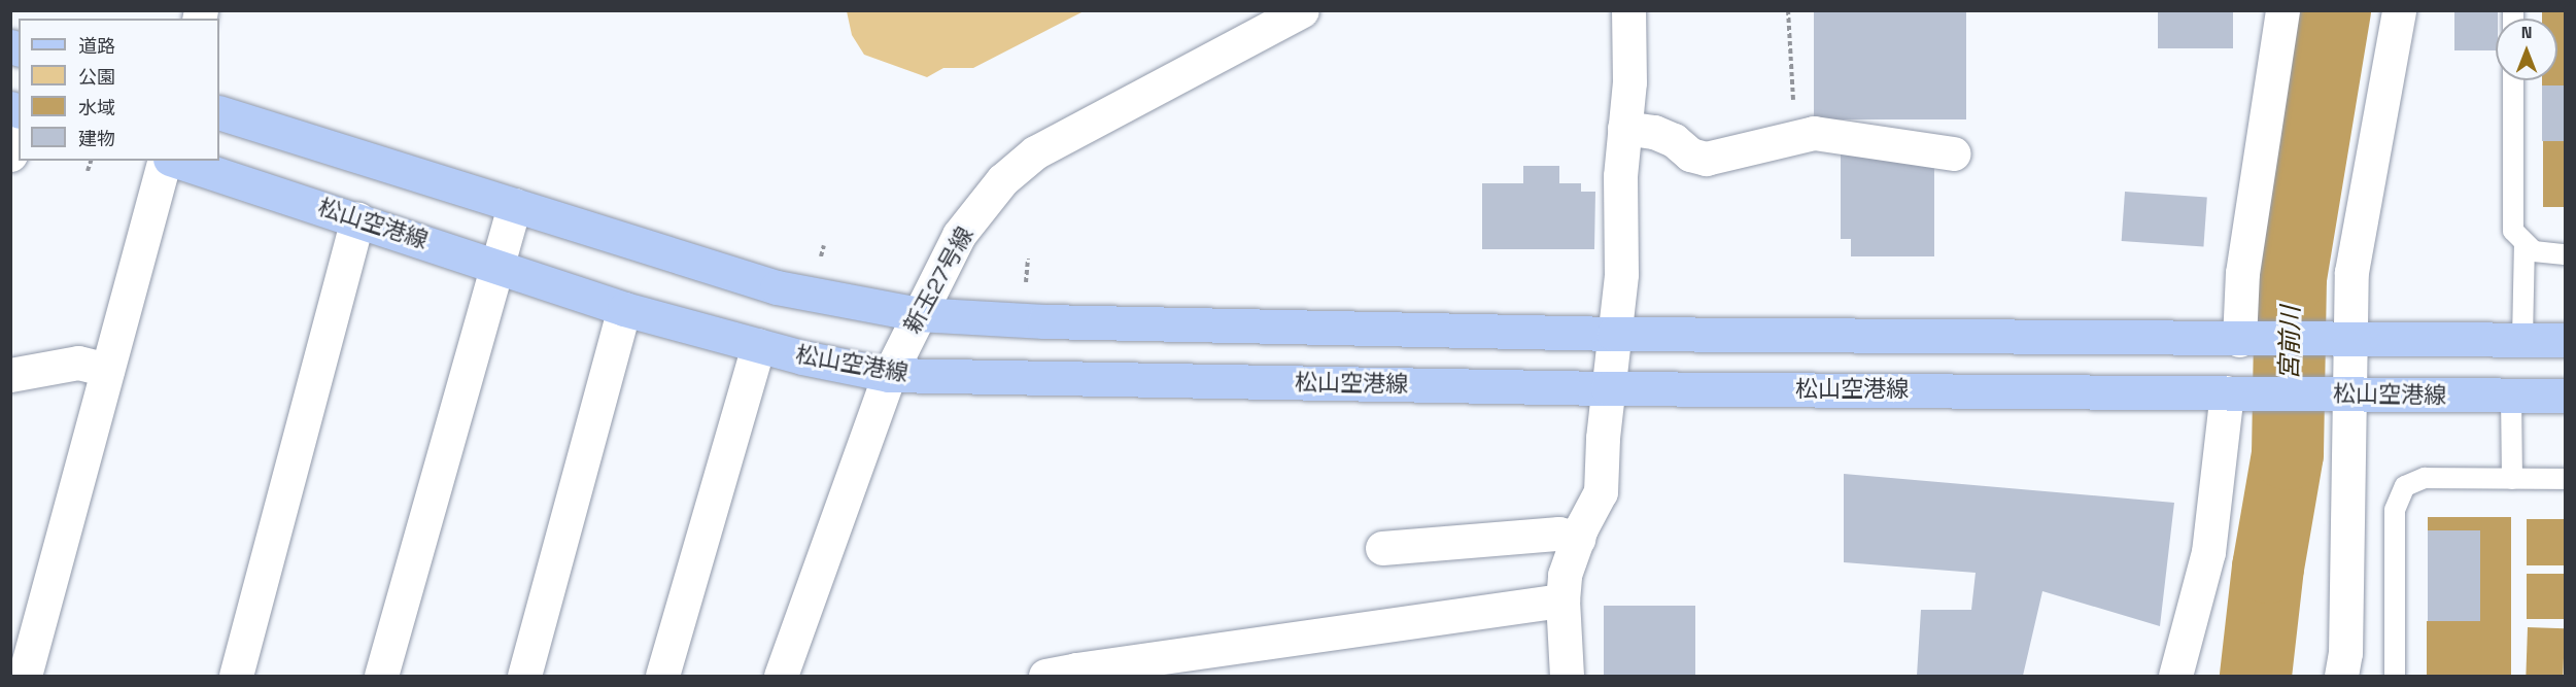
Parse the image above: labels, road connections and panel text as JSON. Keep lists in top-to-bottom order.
{
  "streets": {
    "main road": ["松山空港線"],
    "street": ["新玉27号線"]
  },
  "crossings": [
    ["松山空港線", "新玉27号線"]
  ],
  "water": ["宮前川"],
  "legend": [
    "道路",
    "公園",
    "水域",
    "建物"
  ],
  "north": "top"
}
